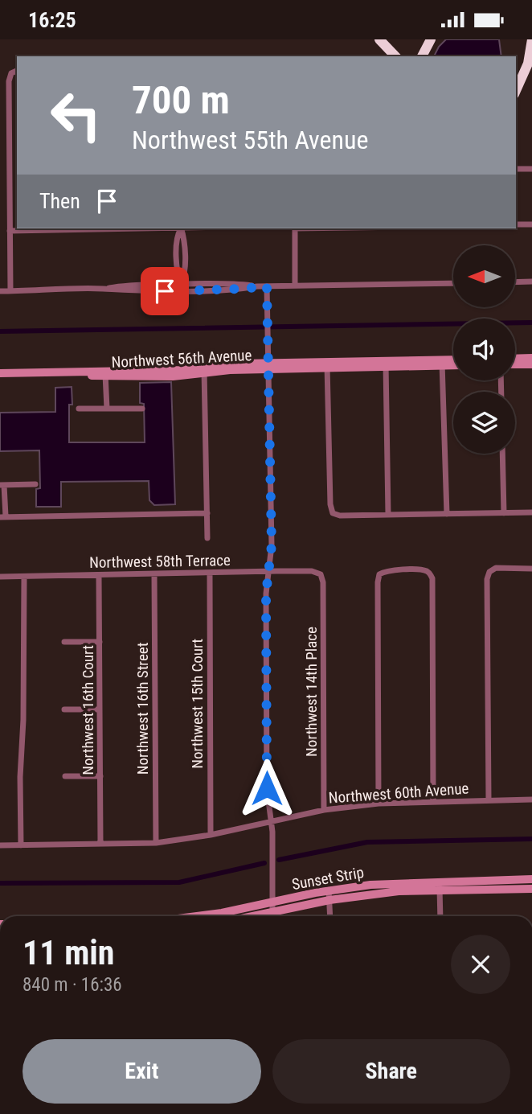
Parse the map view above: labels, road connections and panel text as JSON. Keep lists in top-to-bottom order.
{
  "streets": {
    "street": [
      "Northwest 56th Avenue",
      "Northwest 58th Terrace",
      "Northwest 14th Place",
      "Northwest 15th Court",
      "Northwest 16th Street",
      "Northwest 16th Court",
      "Northwest 60th Avenue",
      "Sunset Strip"
    ]
  },
  "crossings": [
    ["Northwest 58th Terrace", "Northwest 14th Place"],
    ["Northwest 58th Terrace", "Northwest 15th Court"],
    ["Northwest 58th Terrace", "Northwest 16th Street"],
    ["Northwest 58th Terrace", "Northwest 16th Court"],
    ["Northwest 14th Place", "Northwest 60th Avenue"],
    ["Northwest 15th Court", "Northwest 60th Avenue"],
    ["Northwest 16th Street", "Northwest 60th Avenue"],
    ["Northwest 16th Court", "Northwest 60th Avenue"]
  ],
  "north": "left",
  "page": {
    "status": "16:25",
    "turn": ["700 m", "Northwest 55th Avenue"],
    "then": "Then",
    "heading": ["11 min", "840 m · 16:36"],
    "buttons": ["Exit", "Share"]
  }
}
